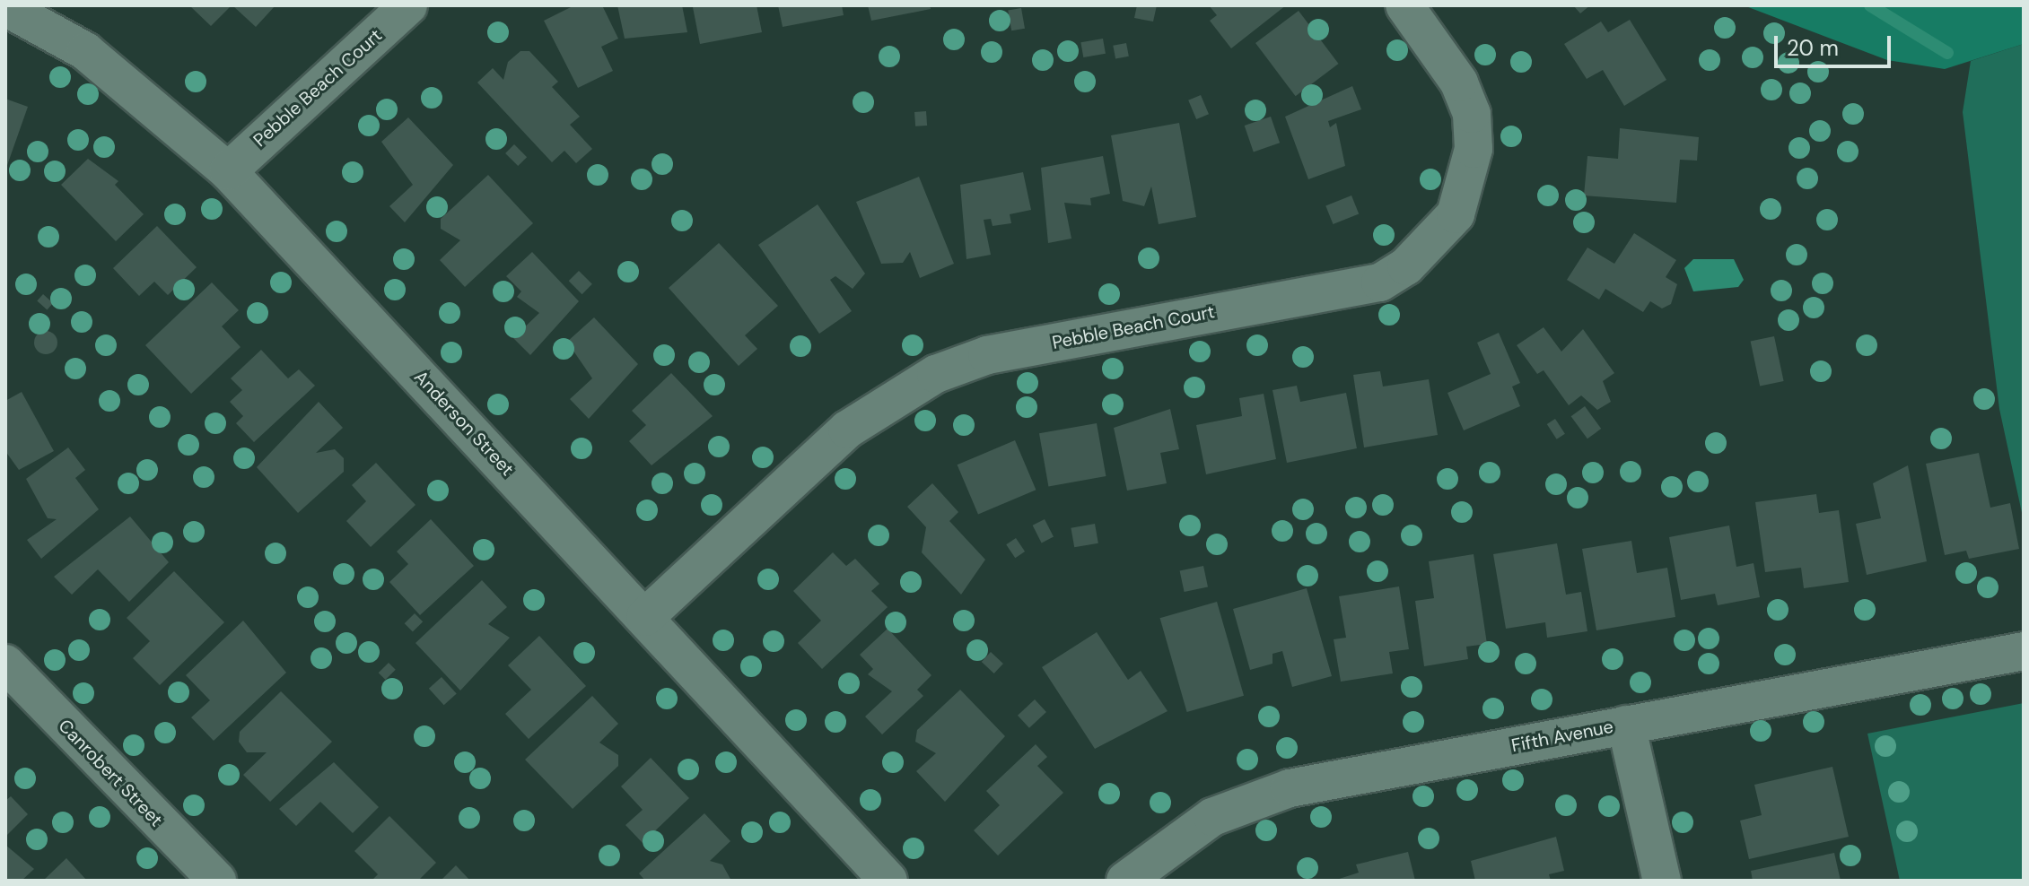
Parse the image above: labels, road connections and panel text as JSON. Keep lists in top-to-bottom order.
{
  "streets": {
    "street": [
      "Pebble Beach Court",
      "Anderson Street",
      "Fifth Avenue",
      "Canrobert Street"
    ]
  },
  "crossings": [
    ["Pebble Beach Court", "Anderson Street"]
  ],
  "scale_bar": "20 m"
}
